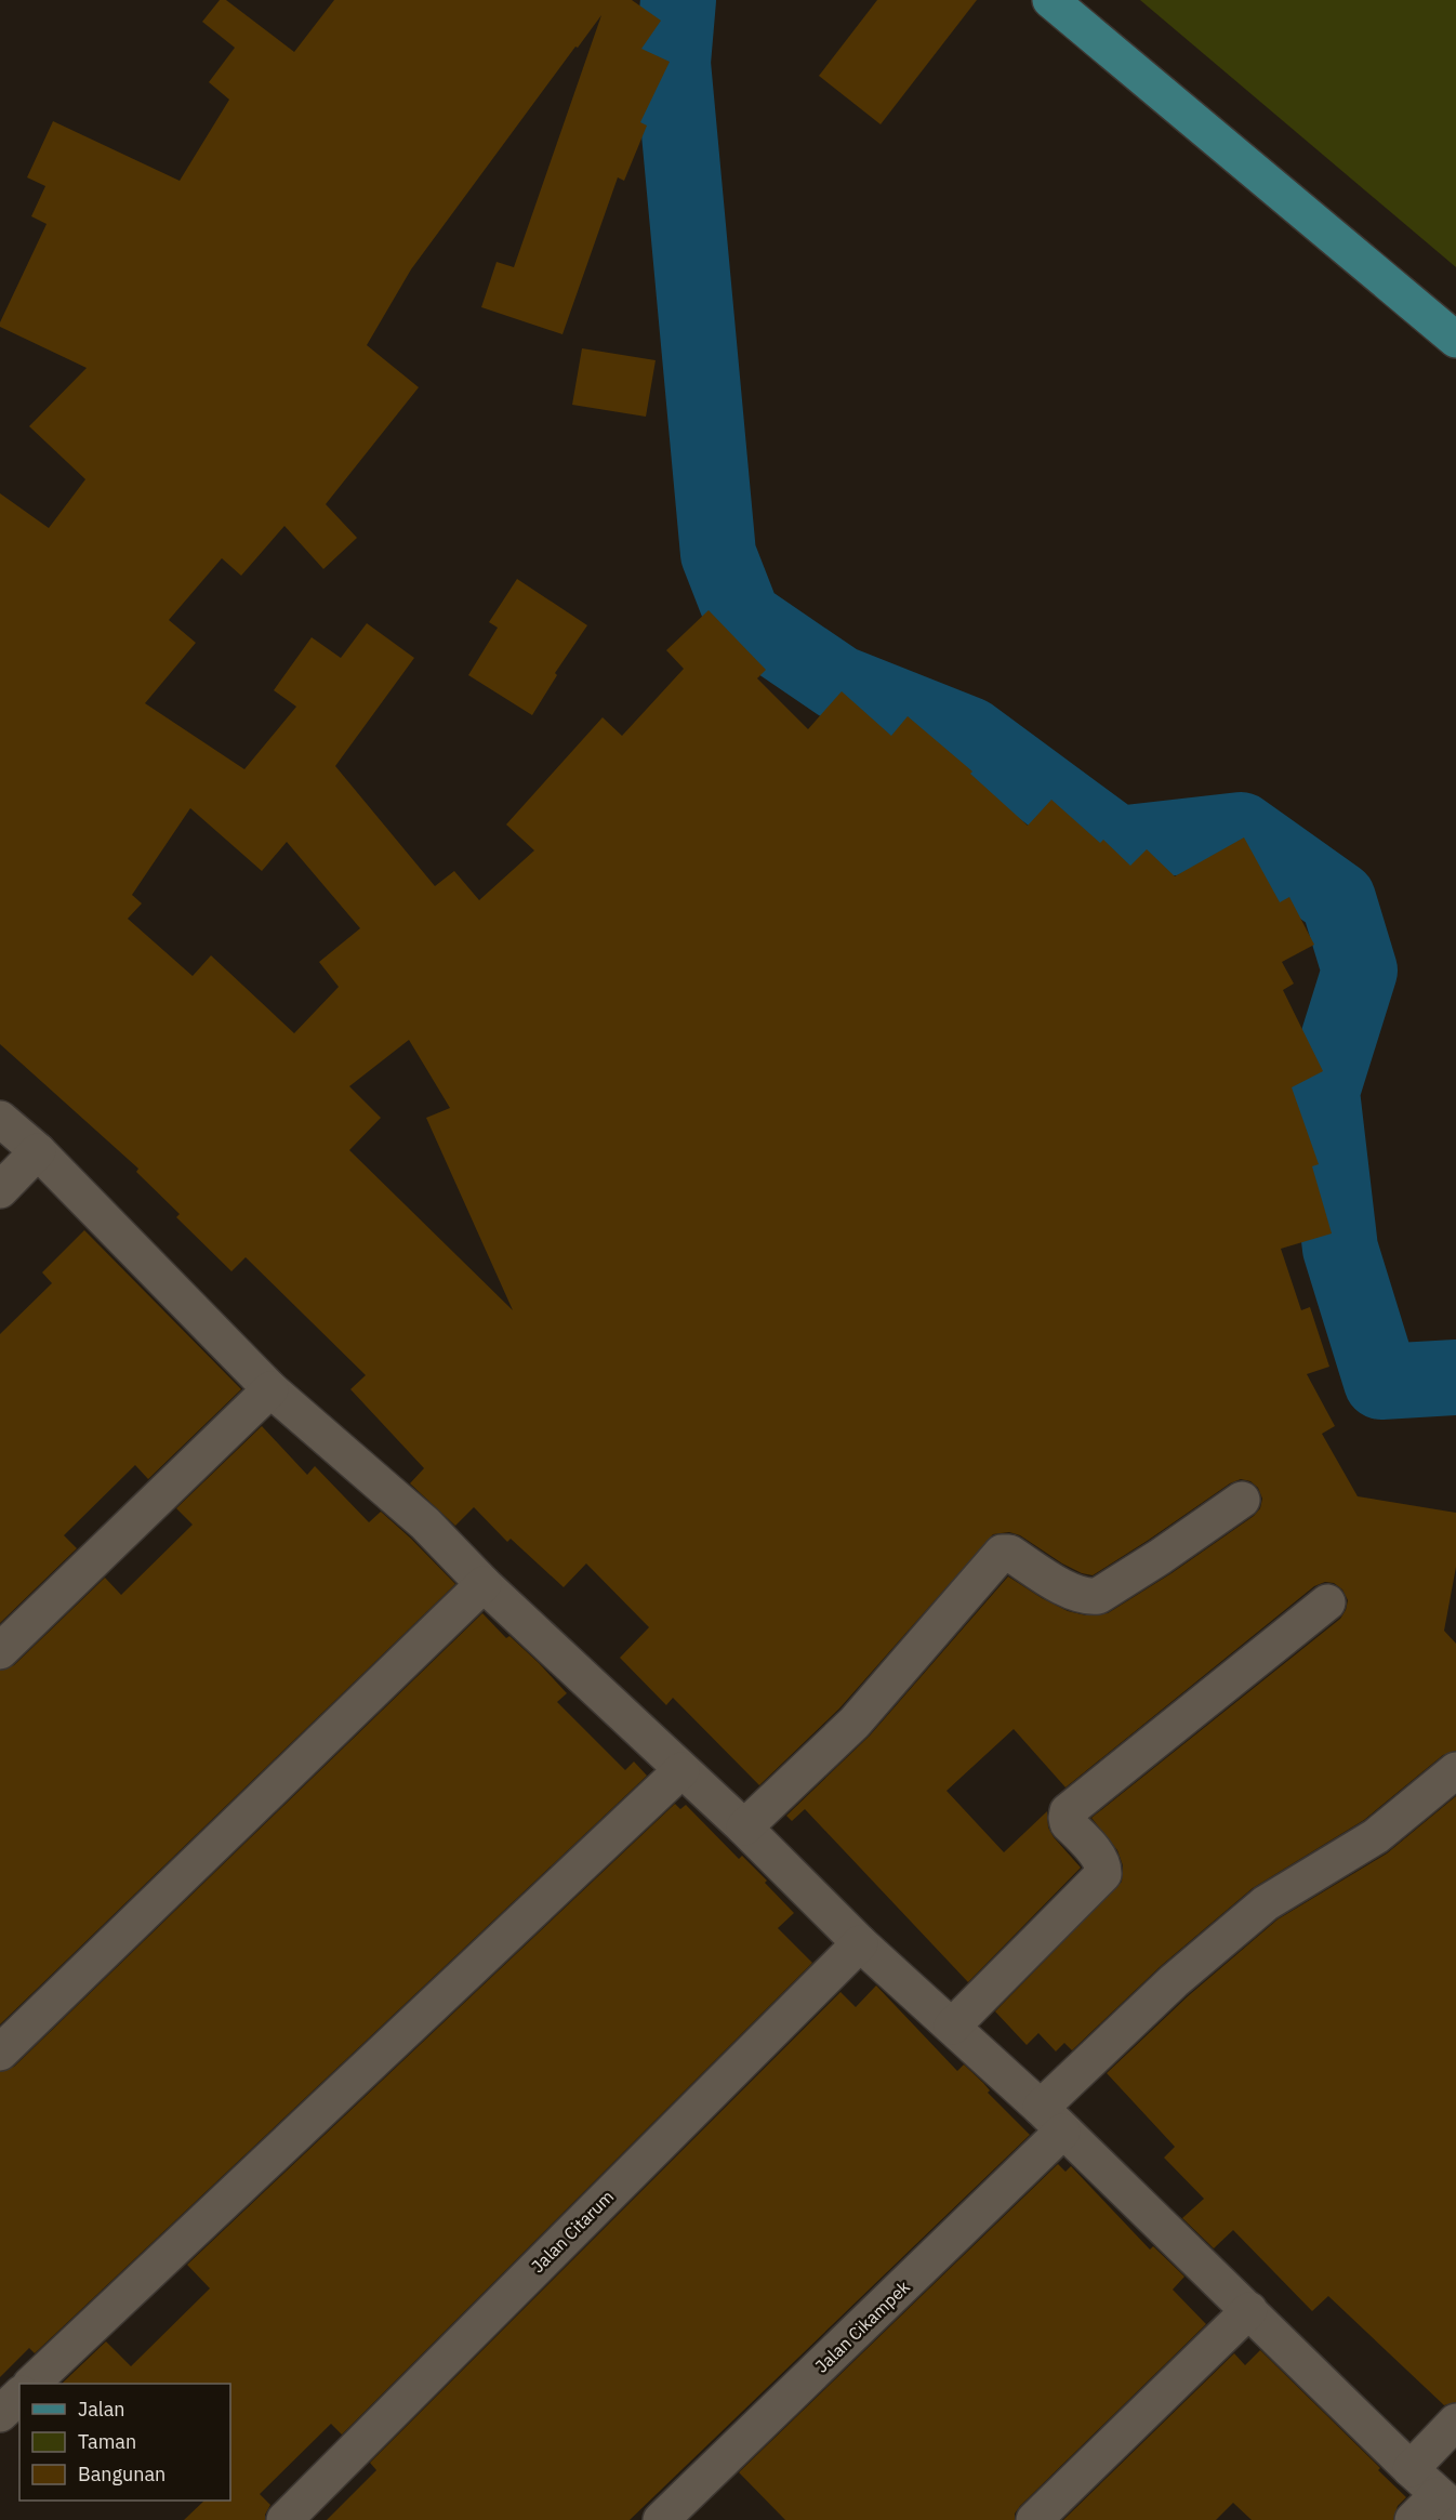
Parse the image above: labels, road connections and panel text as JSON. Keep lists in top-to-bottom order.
{
  "streets": {
    "street": ["Jalan Citarum", "Jalan Cikampek"]
  },
  "legend": ["Jalan", "Taman", "Bangunan"]
}
